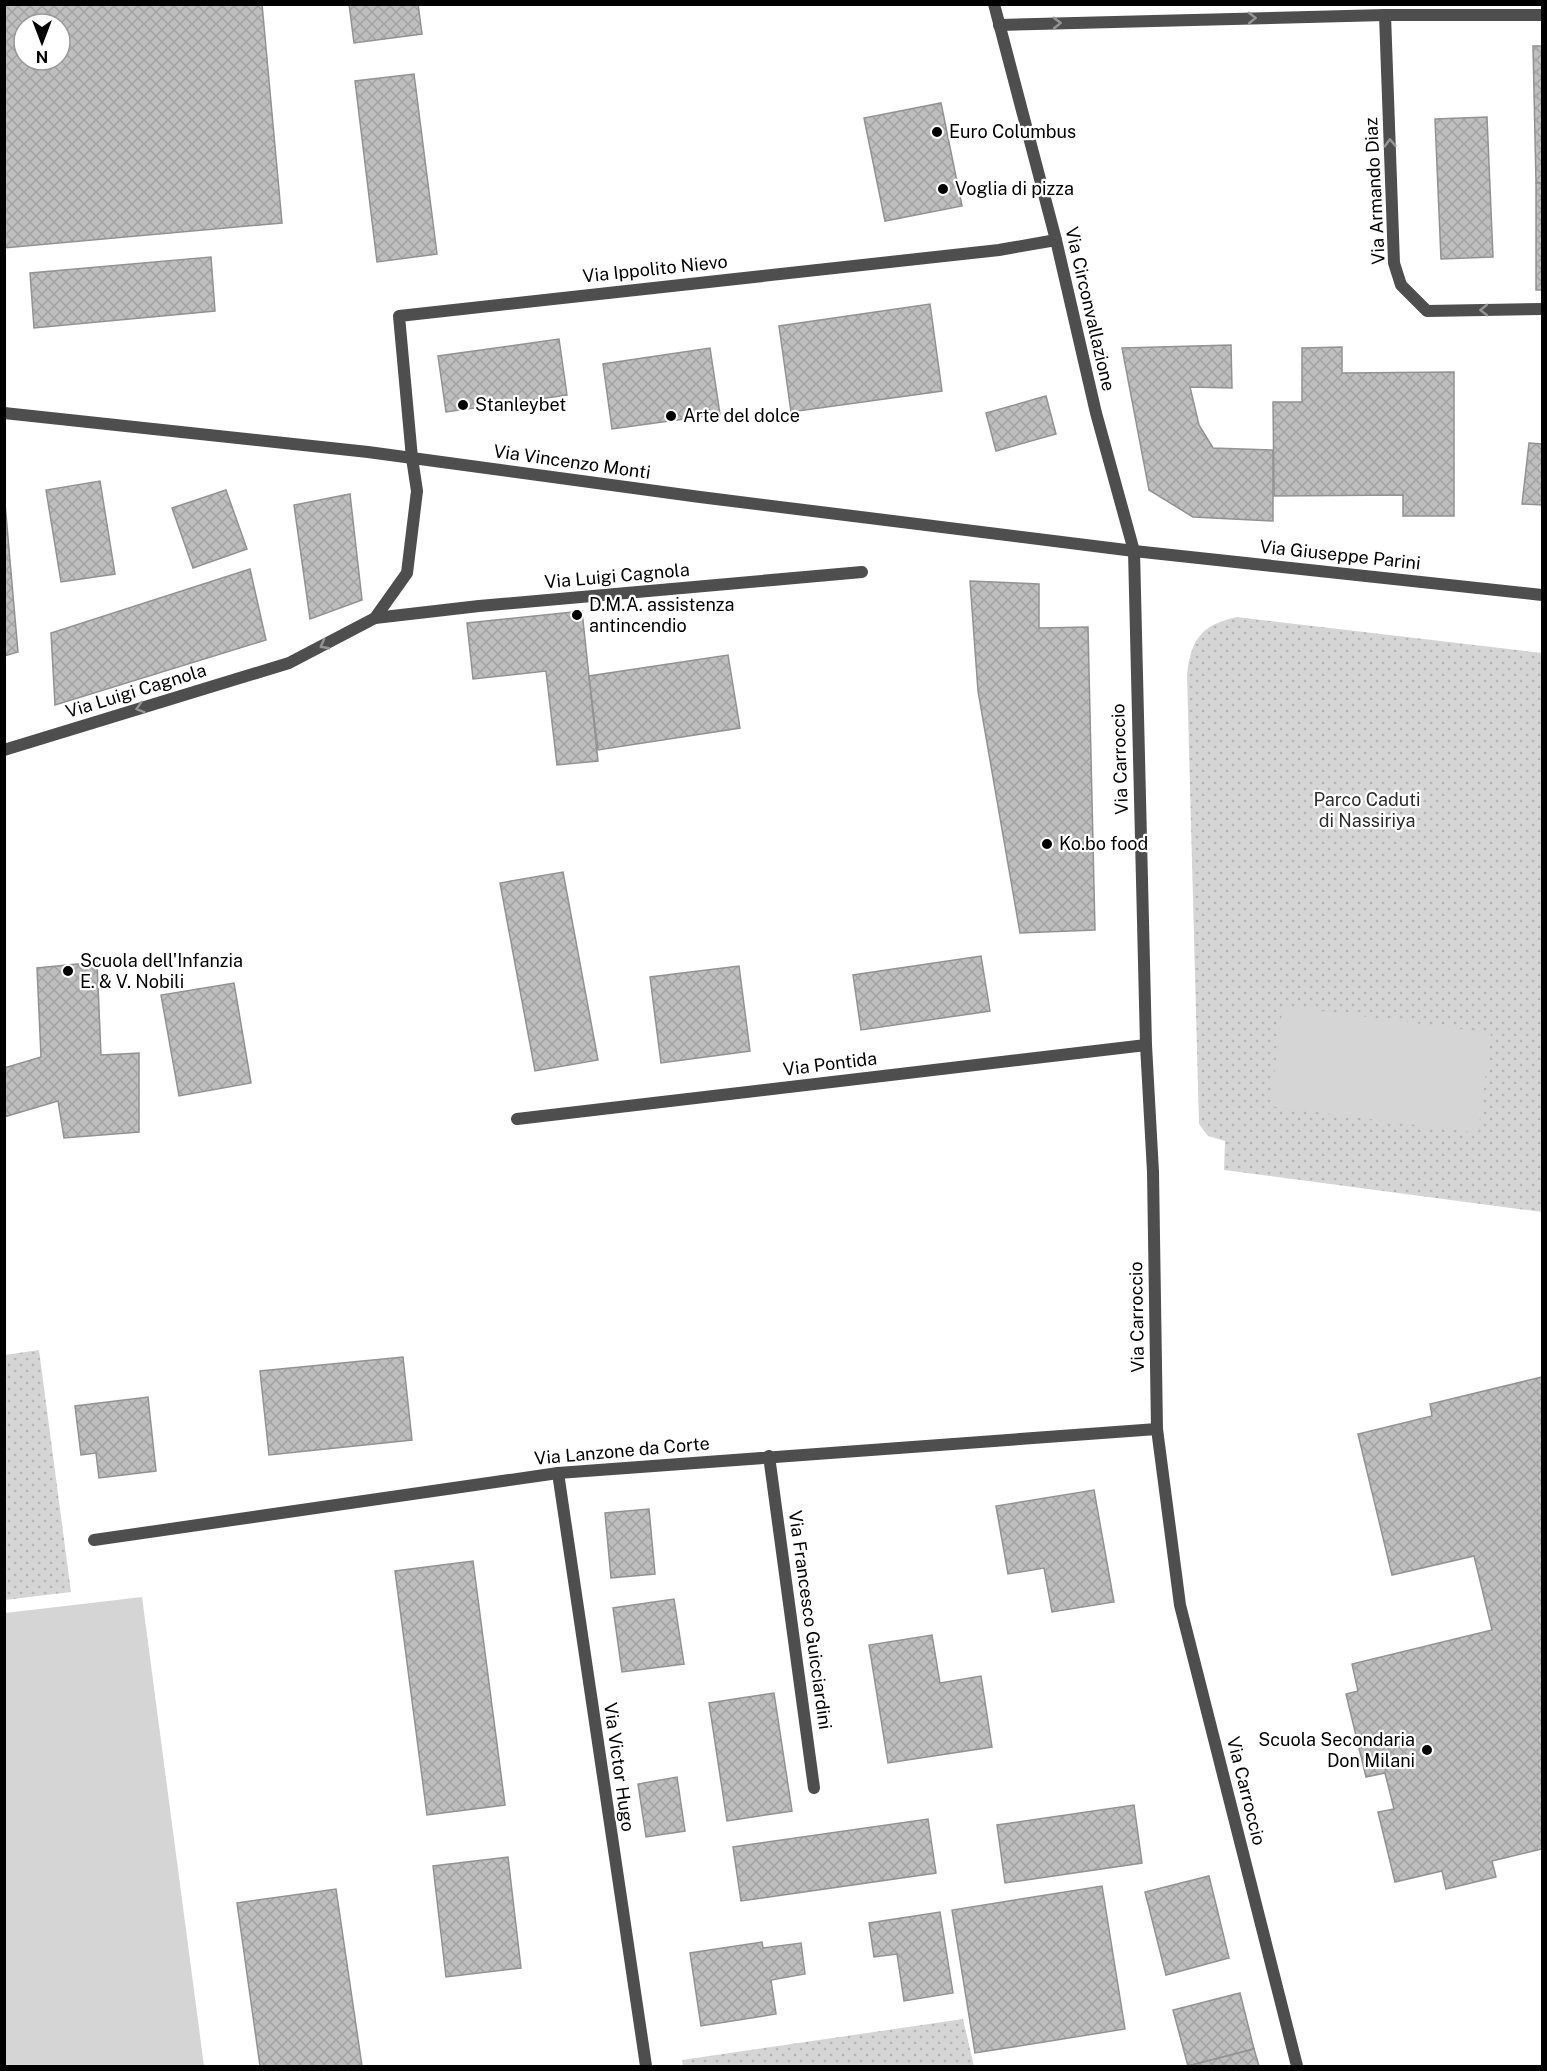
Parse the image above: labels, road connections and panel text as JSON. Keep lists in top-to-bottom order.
{
  "streets": {
    "street": [
      "Via Armando Diaz",
      "Via Ippolito Nievo",
      "Via Circonvallazione",
      "Via Vincenzo Monti",
      "Via Giuseppe Parini",
      "Via Luigi Cagnola",
      "Via Carroccio",
      "Via Pontida",
      "Via Lanzone da Corte",
      "Via Francesco Guicciardini",
      "Via Victor Hugo"
    ]
  },
  "crossings": [
    ["Via Ippolito Nievo", "Via Circonvallazione"],
    ["Via Ippolito Nievo", "Via Vincenzo Monti"],
    ["Via Ippolito Nievo", "Via Luigi Cagnola"],
    ["Via Circonvallazione", "Via Vincenzo Monti"],
    ["Via Circonvallazione", "Via Giuseppe Parini"],
    ["Via Circonvallazione", "Via Carroccio"],
    ["Via Vincenzo Monti", "Via Giuseppe Parini"],
    ["Via Vincenzo Monti", "Via Luigi Cagnola"],
    ["Via Vincenzo Monti", "Via Carroccio"],
    ["Via Giuseppe Parini", "Via Carroccio"],
    ["Via Carroccio", "Via Pontida"],
    ["Via Carroccio", "Via Lanzone da Corte"],
    ["Via Lanzone da Corte", "Via Francesco Guicciardini"],
    ["Via Lanzone da Corte", "Via Victor Hugo"]
  ],
  "one_way": ["Via Luigi Cagnola"],
  "parks": ["Parco Caduti di Nassiriya"],
  "places": [
    "Euro Columbus",
    "Voglia di pizza",
    "Stanleybet",
    "Arte del dolce",
    "D.M.A. assistenza antincendio",
    "Ko.bo food",
    "Scuola dell'Infanzia E. & V. Nobili",
    "Scuola Secondaria Don Milani"
  ],
  "north": "bottom"
}
